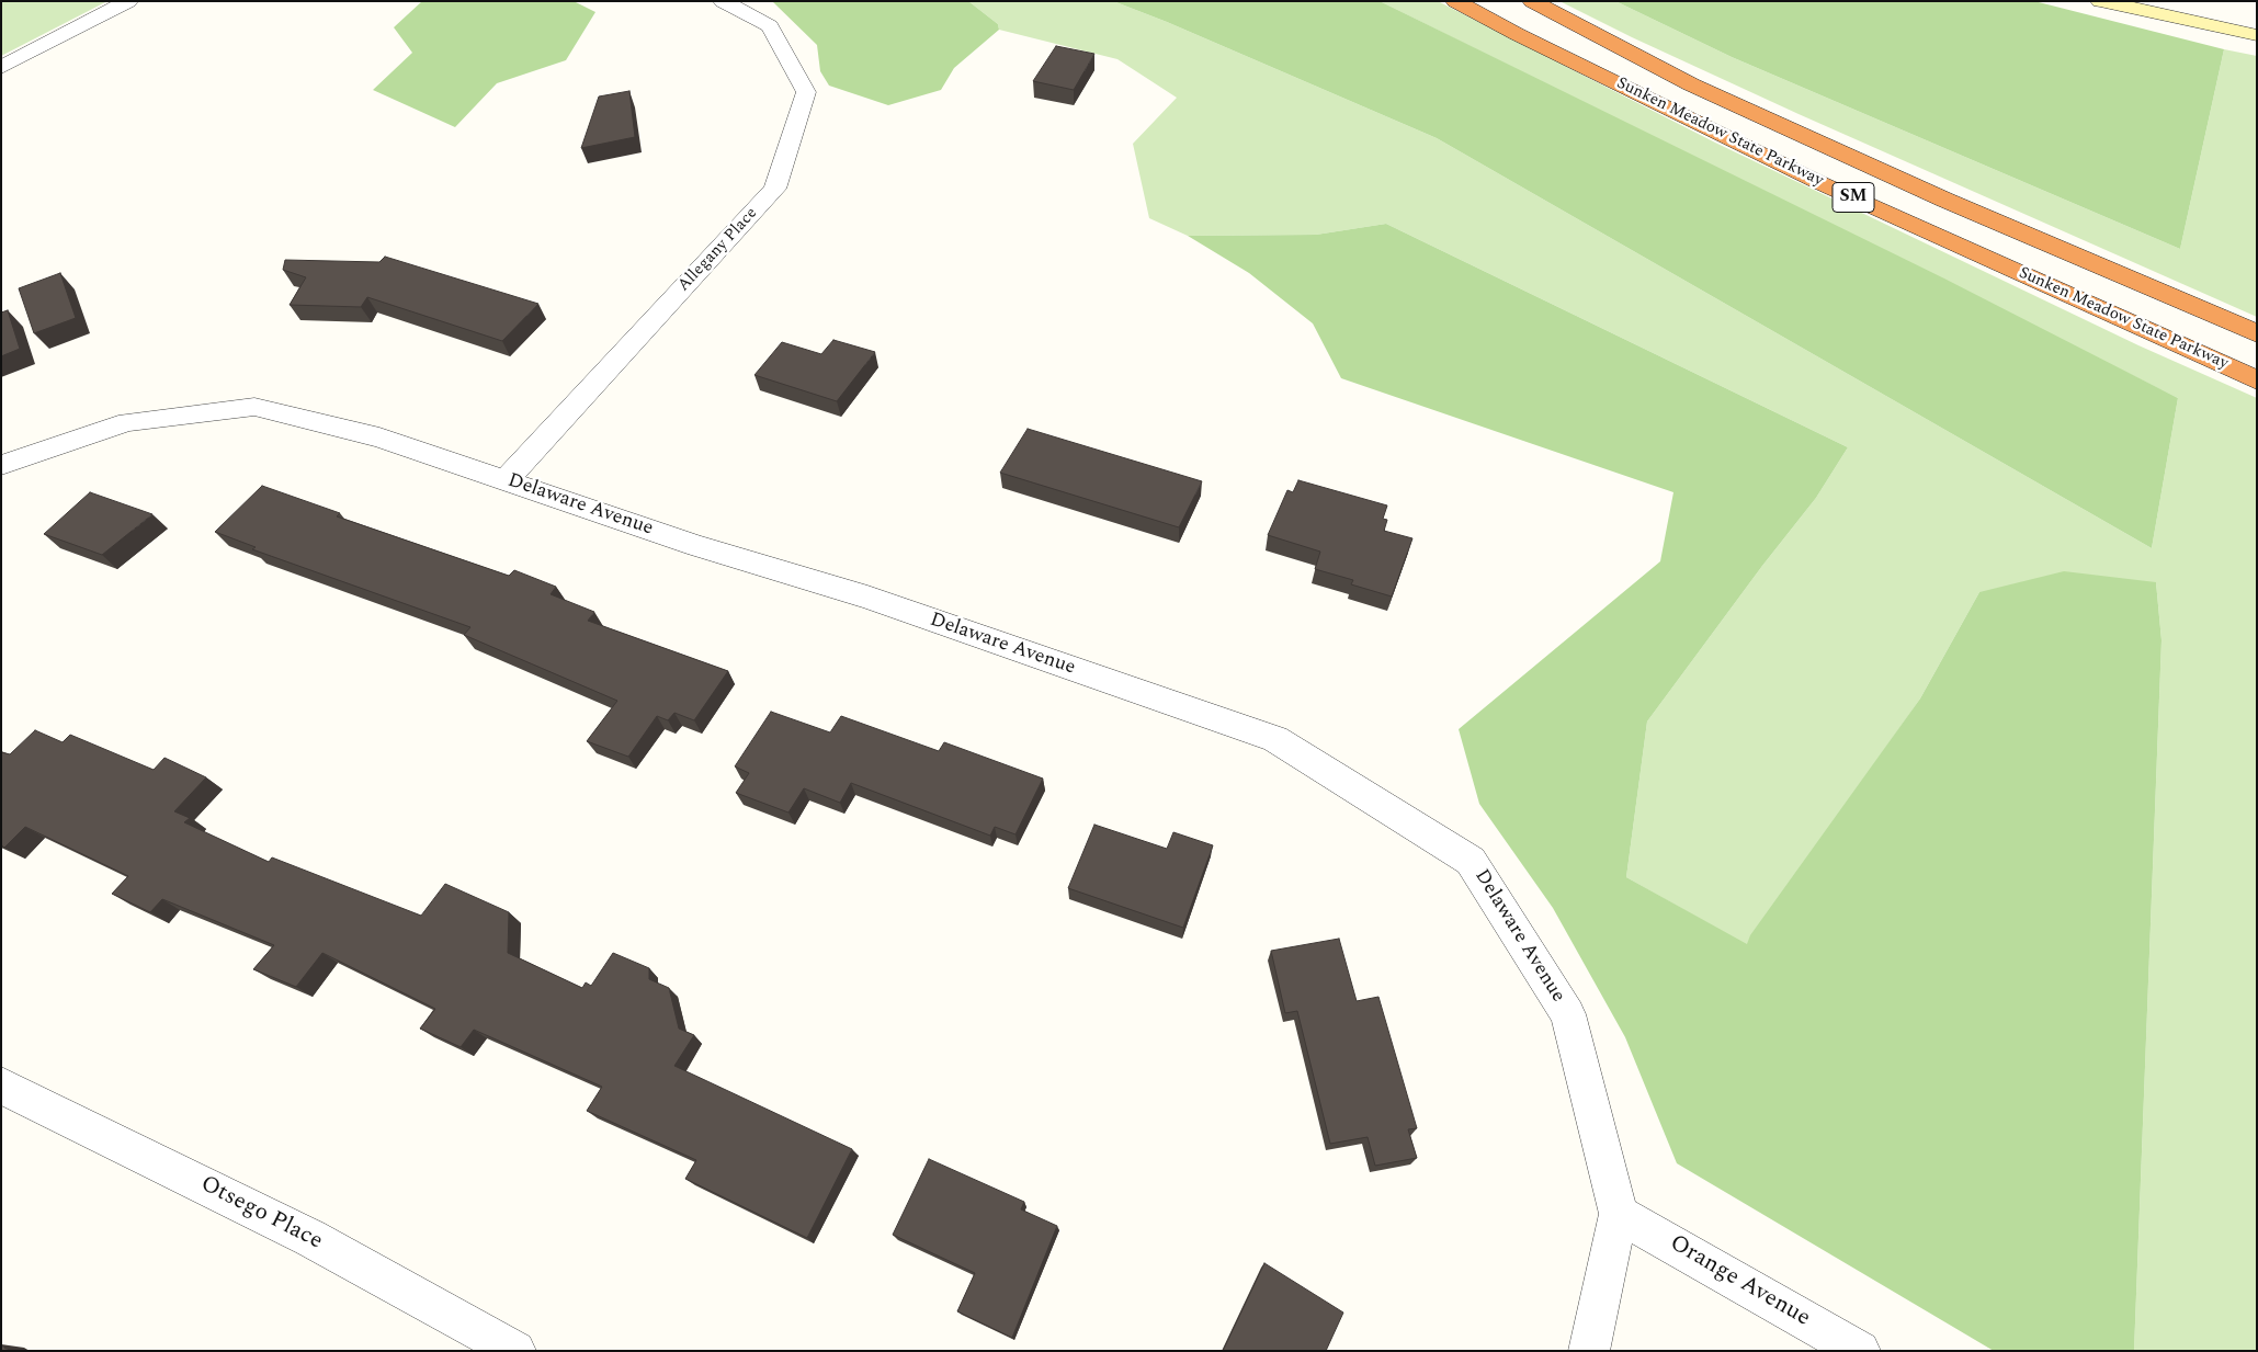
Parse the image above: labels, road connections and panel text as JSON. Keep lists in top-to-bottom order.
{
  "streets": {
    "highway": ["Sunken Meadow State Parkway", "SM"],
    "street": [
      "Allegany Place",
      "Delaware Avenue",
      "Otsego Place",
      "Orange Avenue"
    ]
  },
  "crossings": [
    ["Allegany Place", "Delaware Avenue"],
    ["Delaware Avenue", "Orange Avenue"]
  ]
}
